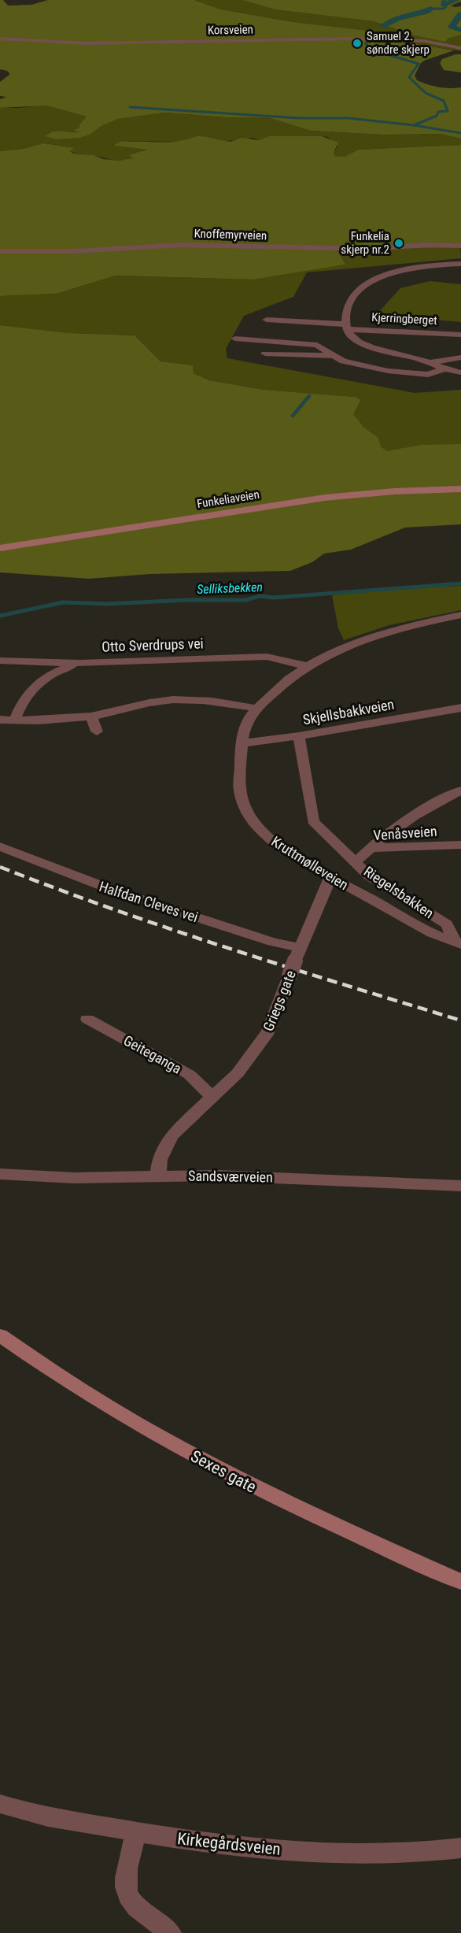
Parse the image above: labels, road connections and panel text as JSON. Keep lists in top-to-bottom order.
{
  "streets": {
    "street": [
      "Korsveien",
      "Knoffemyrveien",
      "Kjerringberget",
      "Funkeliaveien",
      "Otto Sverdrups vei",
      "Skjellsbakkveien",
      "Venåsveien",
      "Kruttmølleveien",
      "Riegelsbakken",
      "Halfdan Cleves vei",
      "Griegs gate",
      "Geiteganga",
      "Sandsværveien",
      "Sexes gate",
      "Kirkegårdsveien"
    ]
  },
  "crossings": [
    ["Otto Sverdrups vei", "Kruttmølleveien"],
    ["Skjellsbakkveien", "Kruttmølleveien"],
    ["Skjellsbakkveien", "Riegelsbakken"],
    ["Venåsveien", "Riegelsbakken"],
    ["Kruttmølleveien", "Riegelsbakken"],
    ["Kruttmølleveien", "Griegs gate"],
    ["Halfdan Cleves vei", "Griegs gate"],
    ["Griegs gate", "Geiteganga"],
    ["Griegs gate", "Sandsværveien"]
  ],
  "water": ["Selliksbekken"],
  "places": ["Samuel 2. søndre skjerp", "Funkelia skjerp nr.2"]
}
